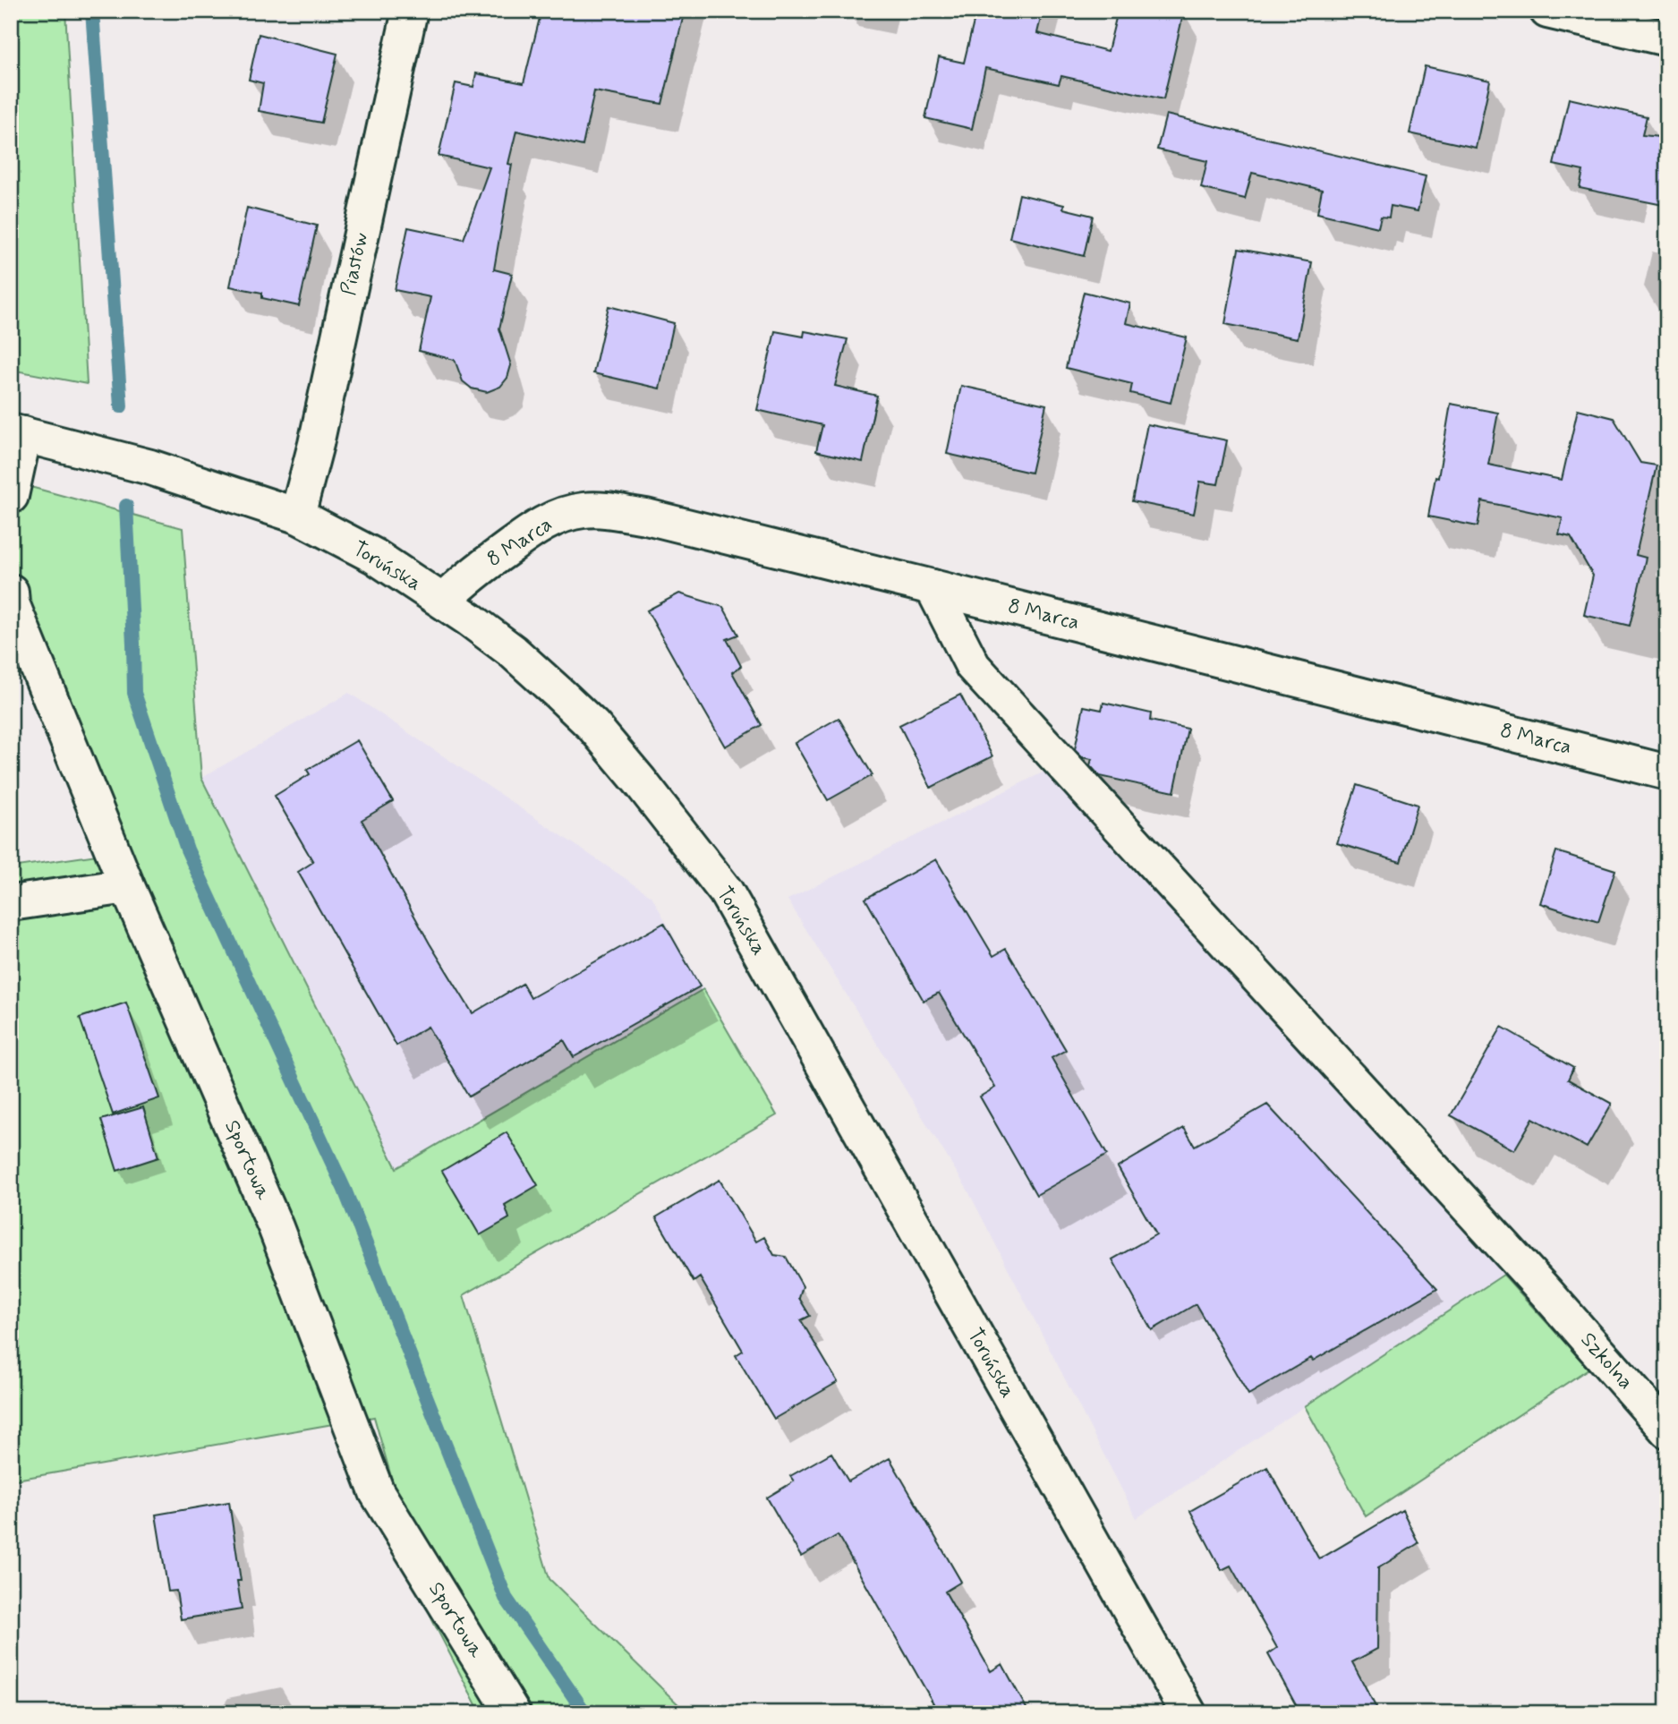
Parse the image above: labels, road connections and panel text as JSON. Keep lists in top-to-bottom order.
{
  "streets": {
    "street": [
      "Piastów",
      "8 Marca",
      "Toruńska",
      "Sportowa",
      "Szkolna"
    ]
  },
  "crossings": [
    ["Piastów", "Toruńska"],
    ["8 Marca", "Toruńska"],
    ["8 Marca", "Szkolna"]
  ]
}
